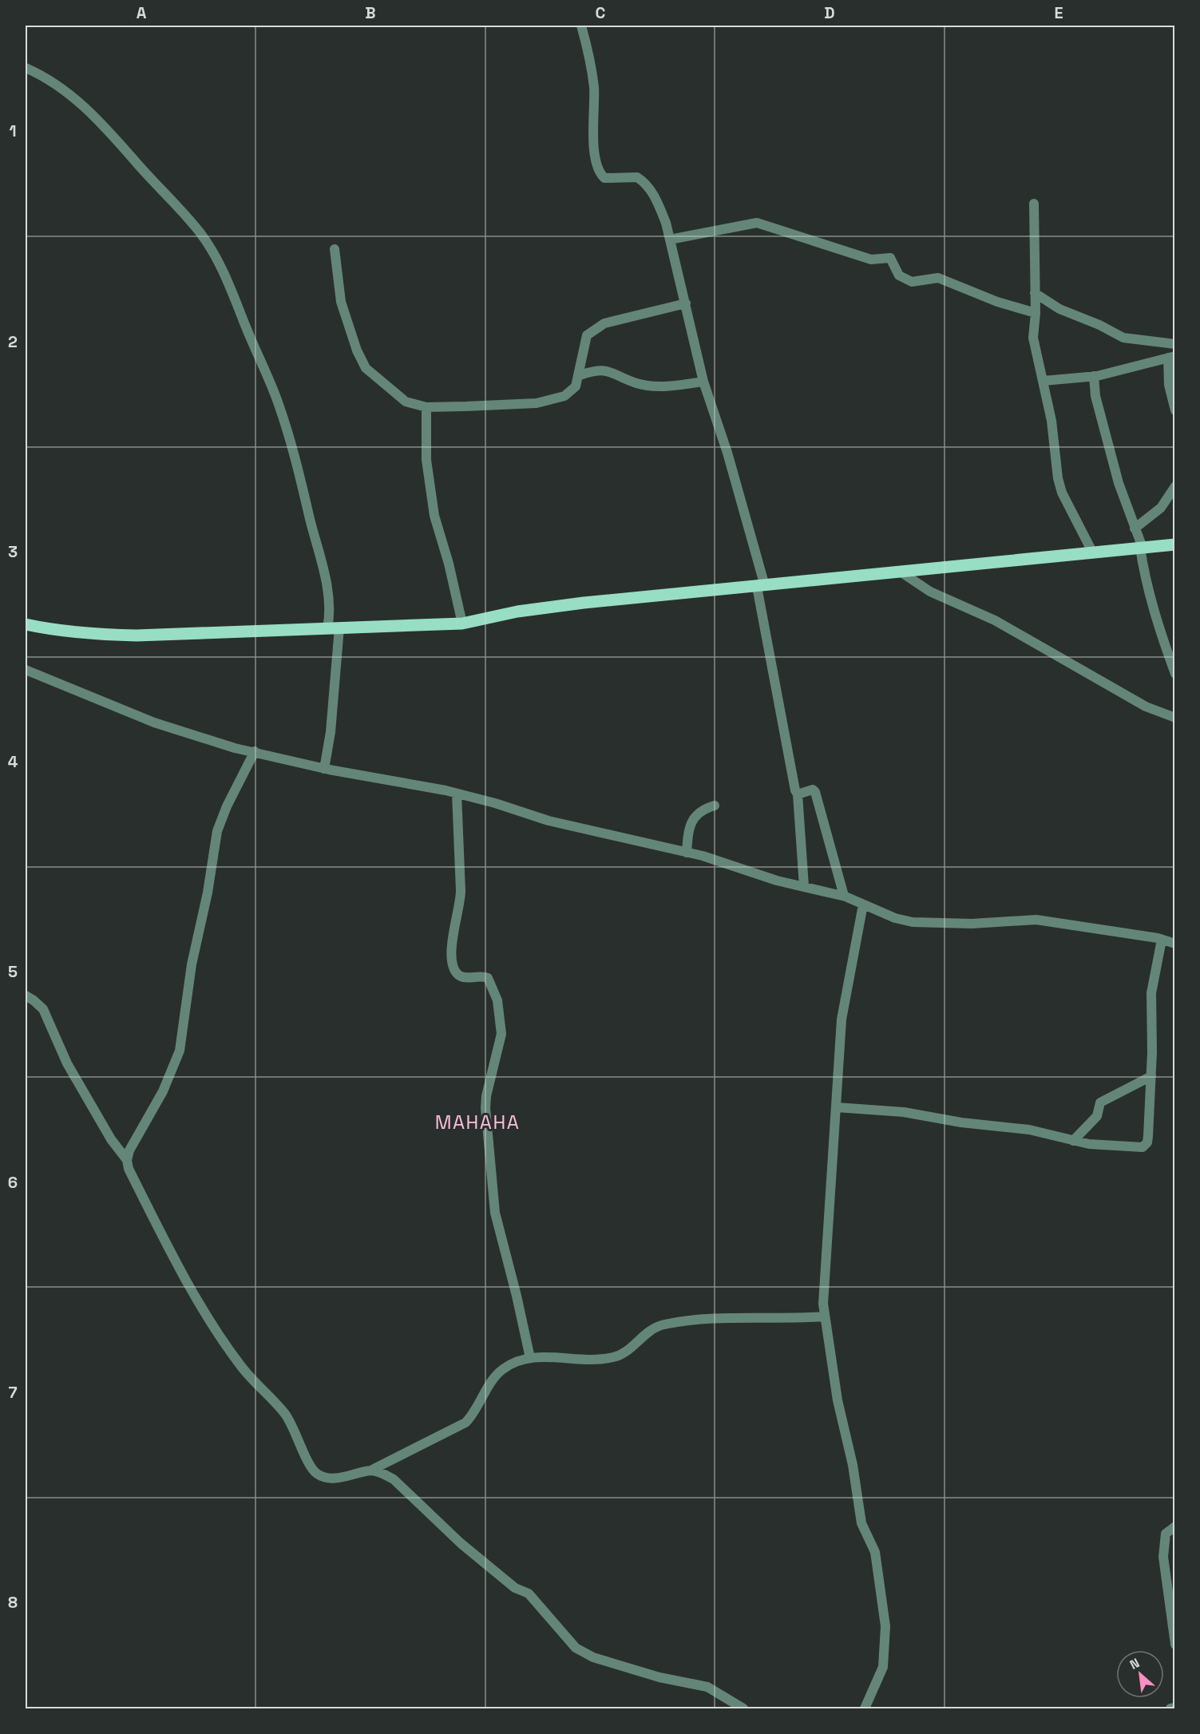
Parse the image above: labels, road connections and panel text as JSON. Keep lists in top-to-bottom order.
{
  "districts": ["MAHAHA"],
  "north": "top left",
  "grid": {
    "columns": [
      "A",
      "B",
      "C",
      "D",
      "E"
    ],
    "rows": [
      "1",
      "2",
      "3",
      "4",
      "5",
      "6",
      "7",
      "8"
    ]
  }
}
